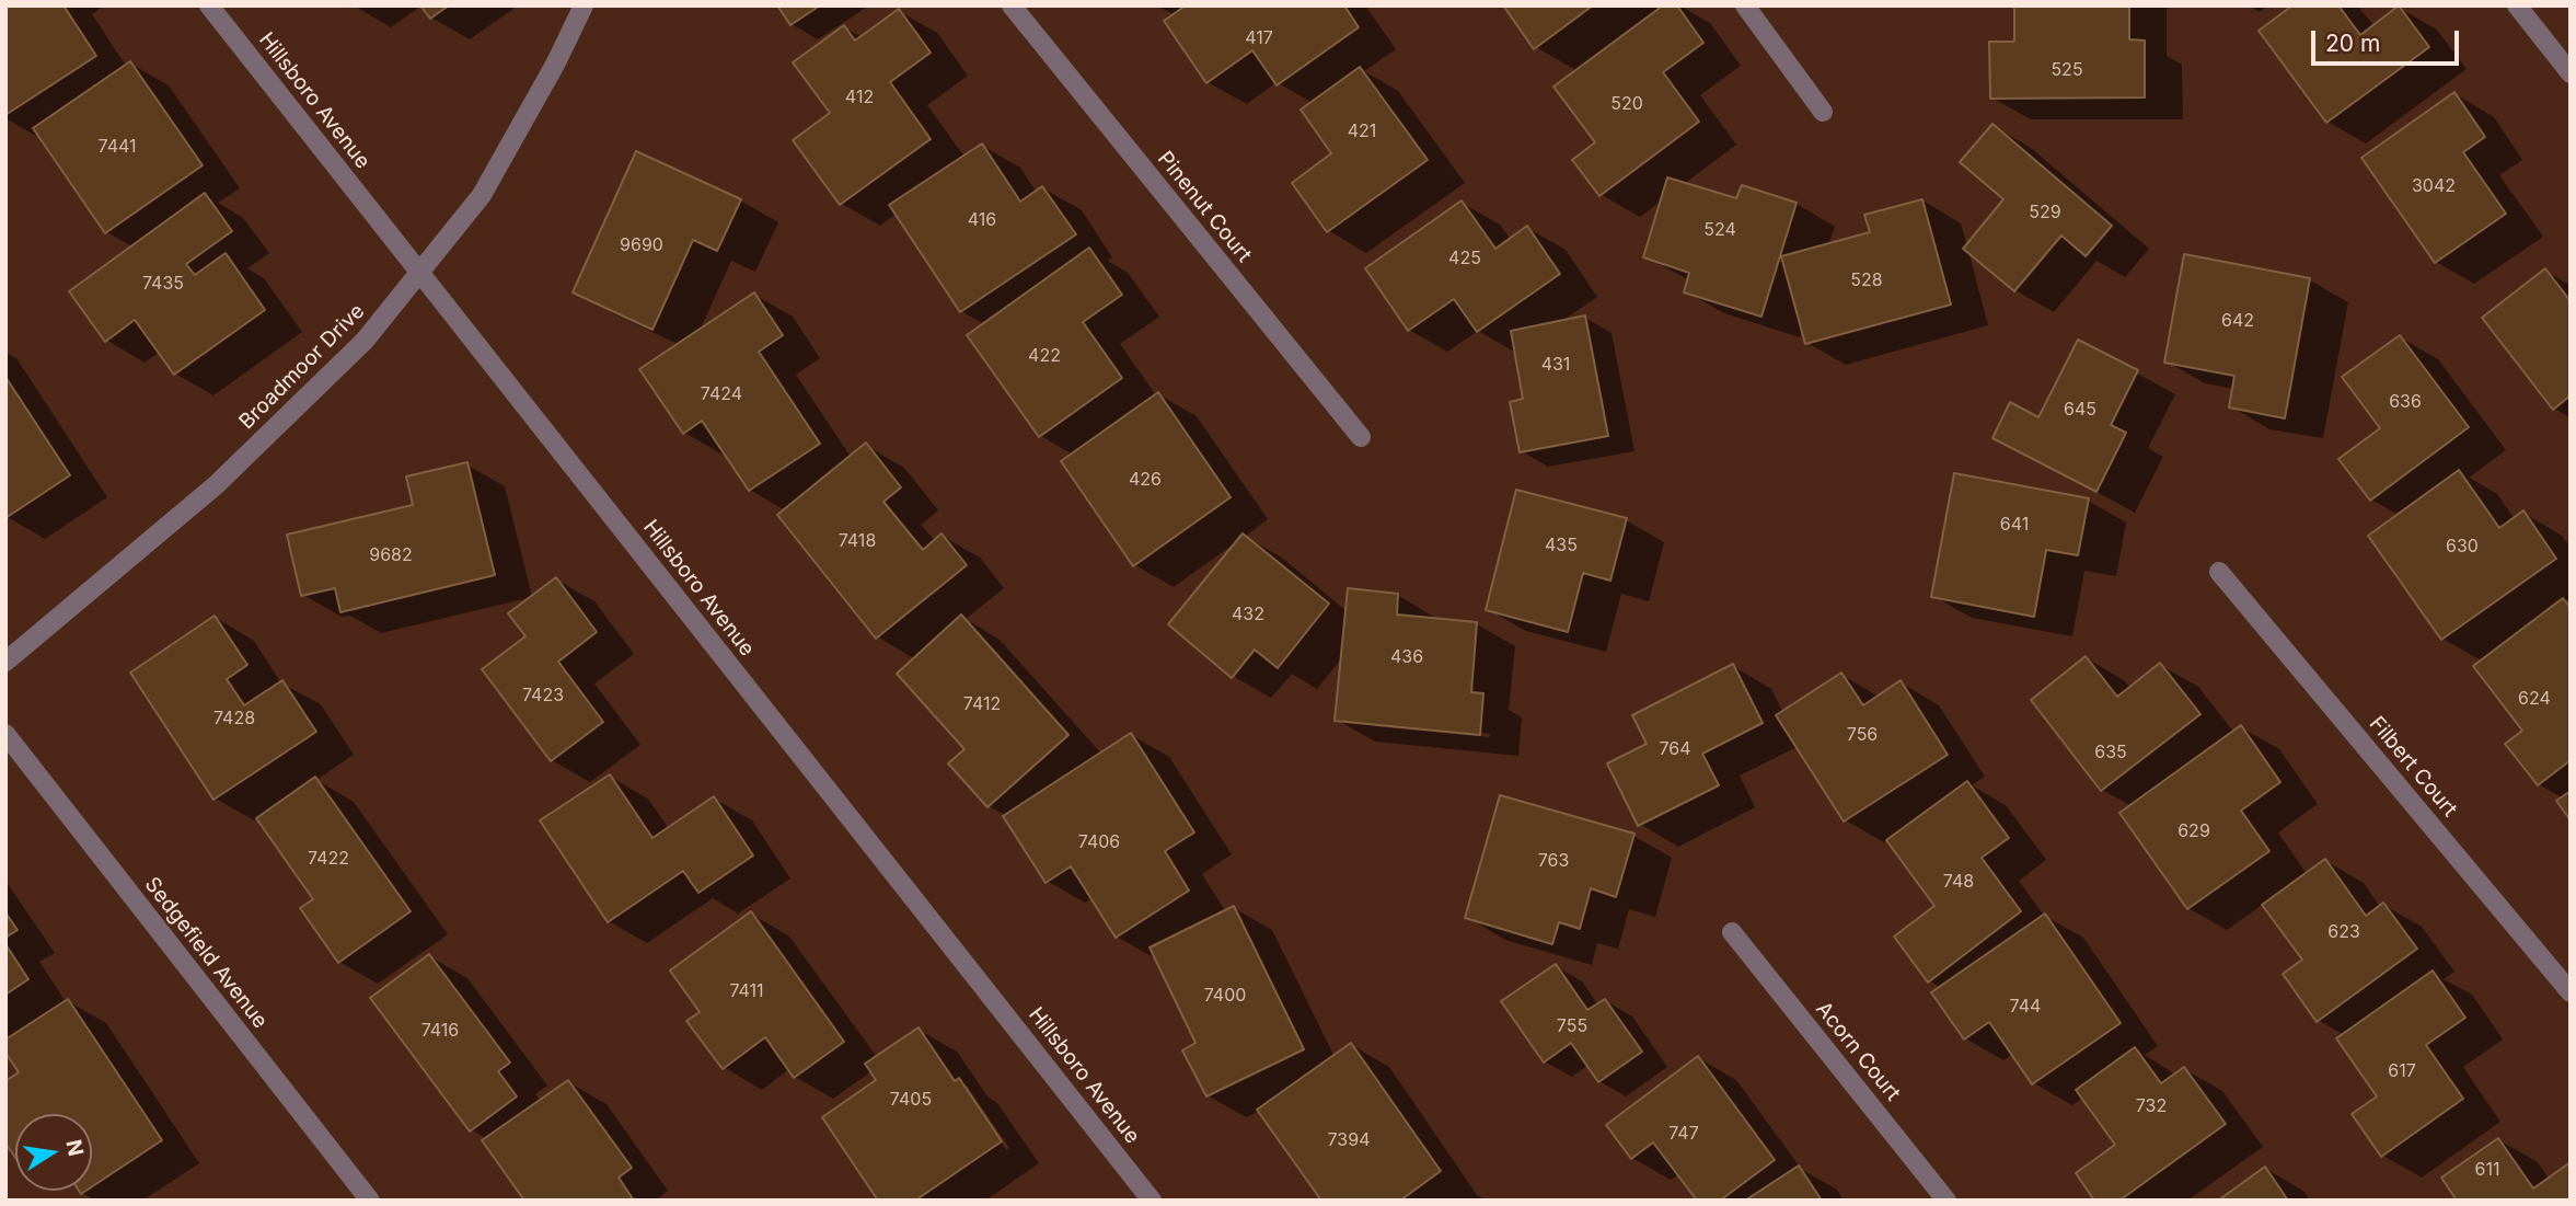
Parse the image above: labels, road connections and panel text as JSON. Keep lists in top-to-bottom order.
{
  "streets": {
    "street": [
      "Hillsboro Avenue",
      "Pinenut Court",
      "Broadmoor Drive",
      "Filbert Court",
      "Sedgefield Avenue",
      "Acorn Court"
    ]
  },
  "crossings": [
    ["Hillsboro Avenue", "Broadmoor Drive"]
  ],
  "house_numbers": [
    "417",
    "525",
    "412",
    "520",
    "421",
    "7441",
    "3042",
    "529",
    "416",
    "524",
    "9690",
    "425",
    "528",
    "7435",
    "642",
    "422",
    "431",
    "7424",
    "636",
    "645",
    "426",
    "641",
    "7418",
    "435",
    "630",
    "9682",
    "432",
    "436",
    "7423",
    "624",
    "7412",
    "7428",
    "756",
    "764",
    "635",
    "629",
    "7406",
    "7422",
    "763",
    "748",
    "623",
    "7411",
    "7400",
    "744",
    "755",
    "7416",
    "617",
    "7405",
    "732",
    "747",
    "7394",
    "611"
  ],
  "scale_bar": "20 m",
  "north": "right"
}
